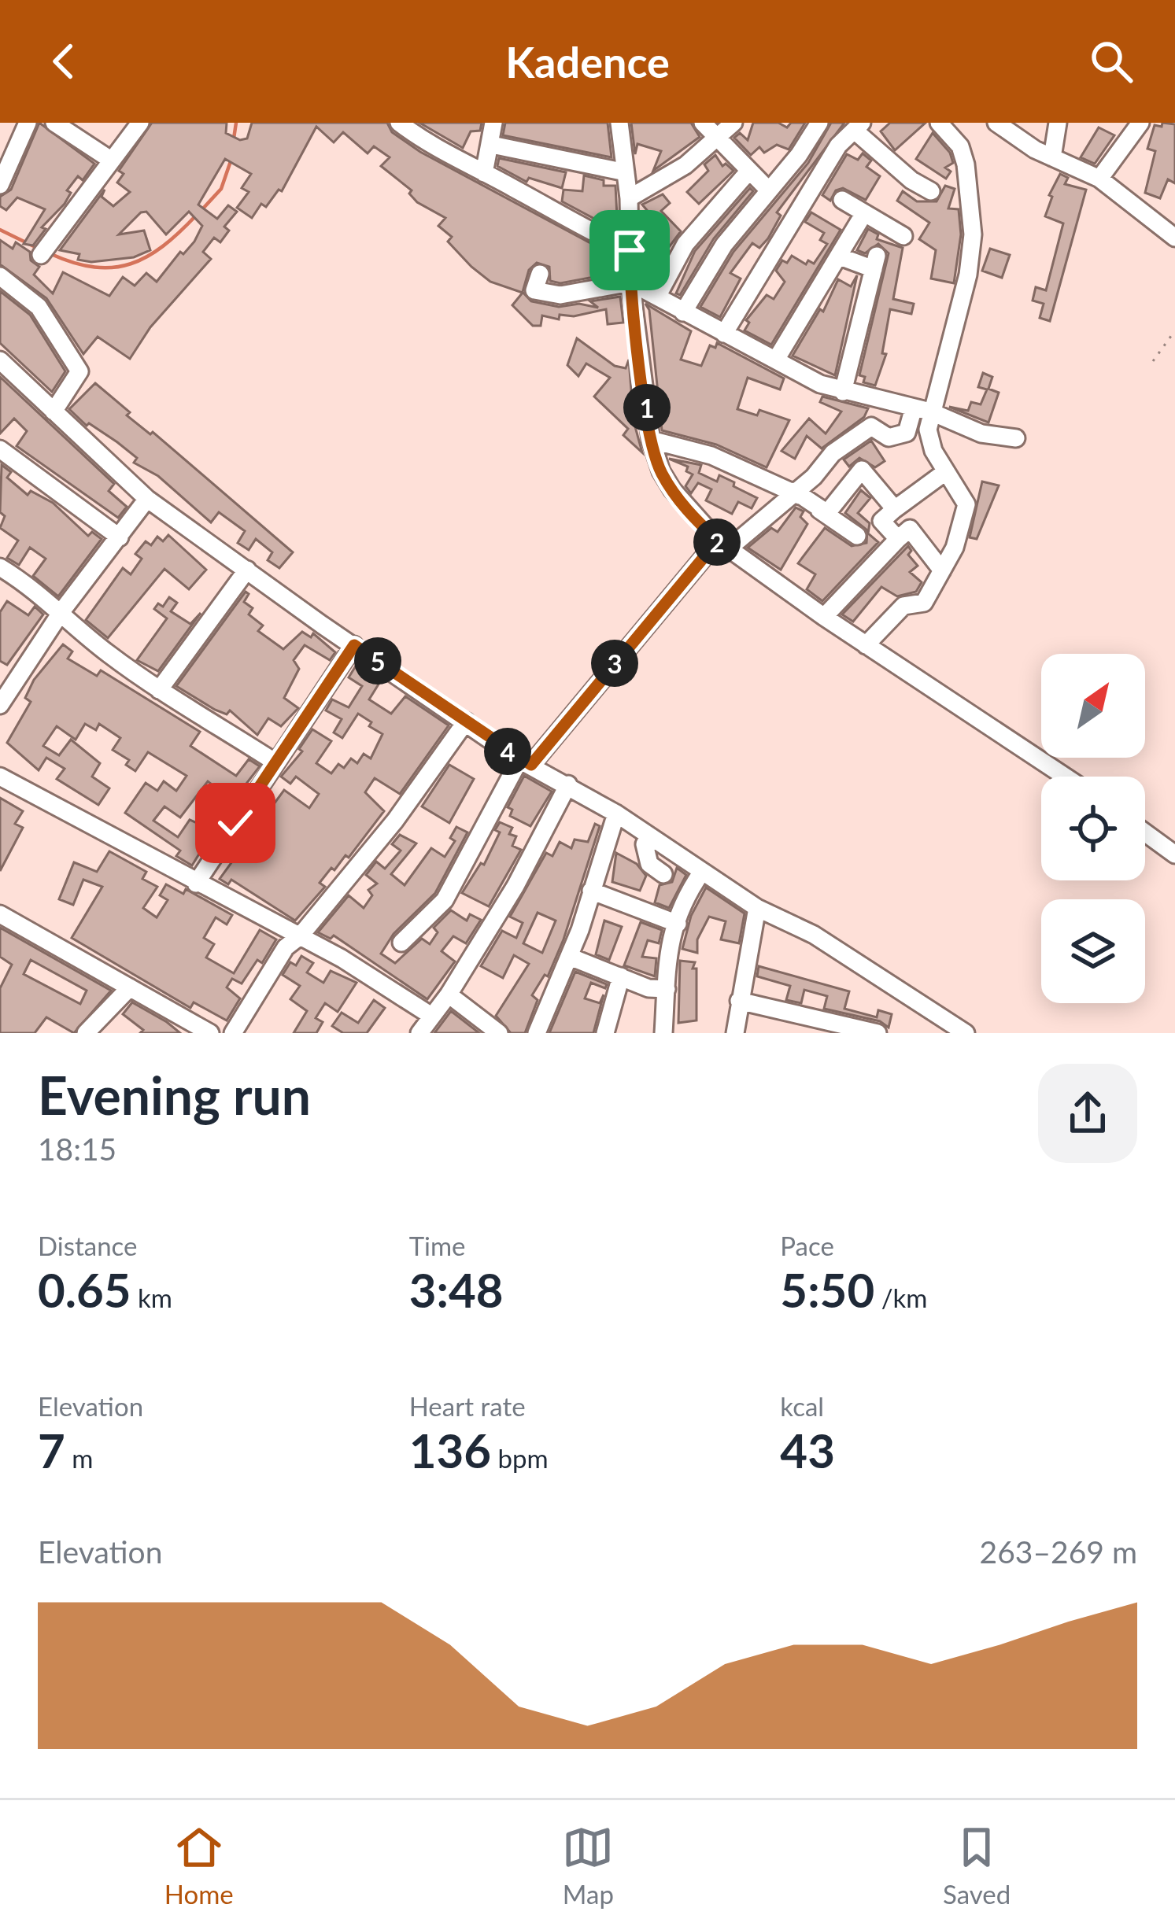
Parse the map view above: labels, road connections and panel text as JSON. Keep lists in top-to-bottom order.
{
  "north": "top right",
  "page": {
    "header": "Kadence",
    "pins": [
      "1",
      "2",
      "5",
      "3",
      "4"
    ],
    "heading": ["Evening run", "18:15"],
    "stats": [
      ["Distance", "0.65 km"],
      ["Time", "3:48"],
      ["Pace", "5:50 /km"],
      ["Elevation", "7 m"],
      ["Heart rate", "136 bpm"],
      ["kcal", "43"]
    ],
    "chart": ["Elevation", "263–269 m"],
    "tabs": ["Home", "Map", "Saved"]
  }
}
